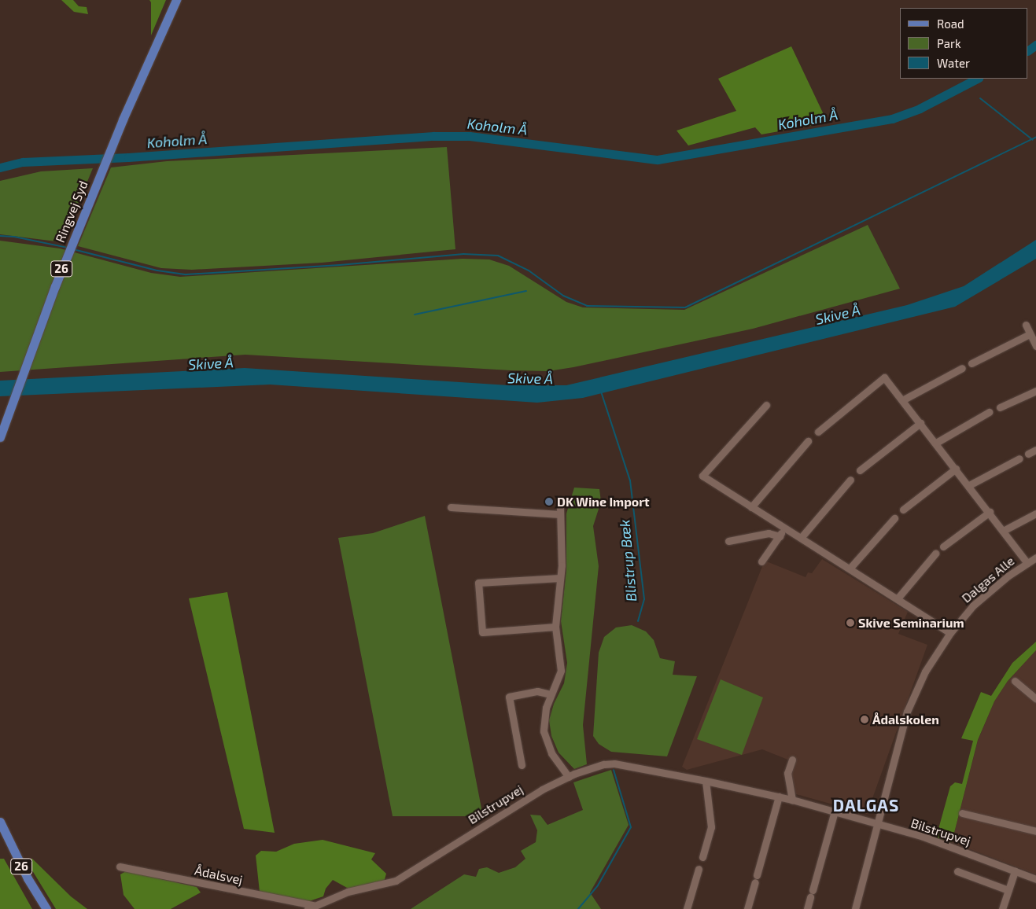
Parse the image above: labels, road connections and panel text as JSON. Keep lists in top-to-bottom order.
{
  "streets": {
    "main road": ["Ringvej Syd", "26"],
    "street": ["Dalgas Alle", "Bilstrupvej", "Ådalsvej"]
  },
  "crossings": [
    ["Dalgas Alle", "Bilstrupvej"],
    ["Bilstrupvej", "Ådalsvej"]
  ],
  "districts": ["DALGAS"],
  "water": ["Koholm Å", "Skive Å", "Blistrup Bæk"],
  "places": ["DK Wine Import", "Skive Seminarium", "Ådalskolen"],
  "legend": ["Road", "Park", "Water"]
}
